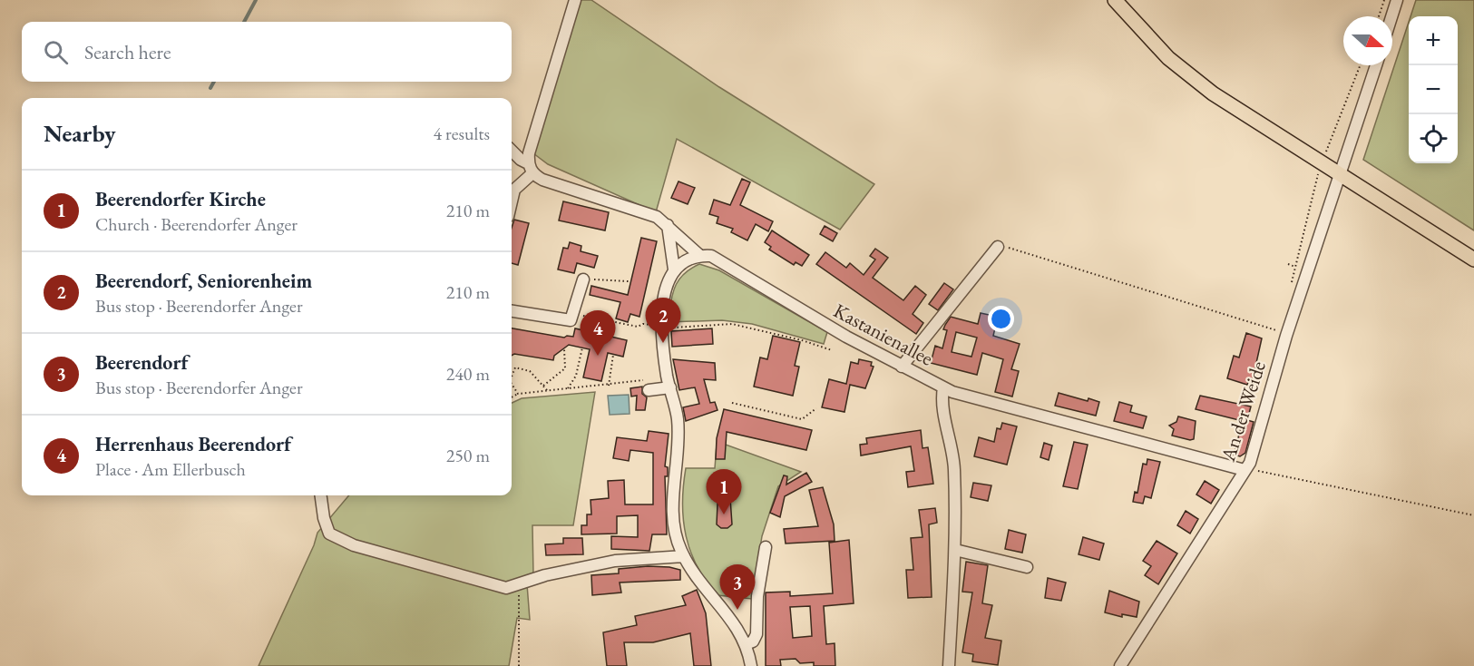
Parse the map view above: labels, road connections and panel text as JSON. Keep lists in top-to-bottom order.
{
  "streets": {
    "street": ["Kastanienallee", "An der Weide"]
  },
  "crossings": [
    ["Kastanienallee", "An der Weide"]
  ],
  "north": "right",
  "page": {
    "map_buttons": ["+", "−"],
    "search": "Search here",
    "heading": ["Nearby", "4 results"],
    "list": [
      {
        "mark": "1",
        "name": "Beerendorfer Kirche",
        "note": "Church · Beerendorfer Anger",
        "value": "210 m"
      },
      {
        "mark": "2",
        "name": "Beerendorf, Seniorenheim",
        "note": "Bus stop · Beerendorfer Anger",
        "value": "210 m"
      },
      {
        "mark": "3",
        "name": "Beerendorf",
        "note": "Bus stop · Beerendorfer Anger",
        "value": "240 m"
      },
      {
        "mark": "4",
        "name": "Herrenhaus Beerendorf",
        "note": "Place · Am Ellerbusch",
        "value": "250 m"
      }
    ],
    "pins": [
      "2",
      "4",
      "1",
      "3"
    ]
  }
}
